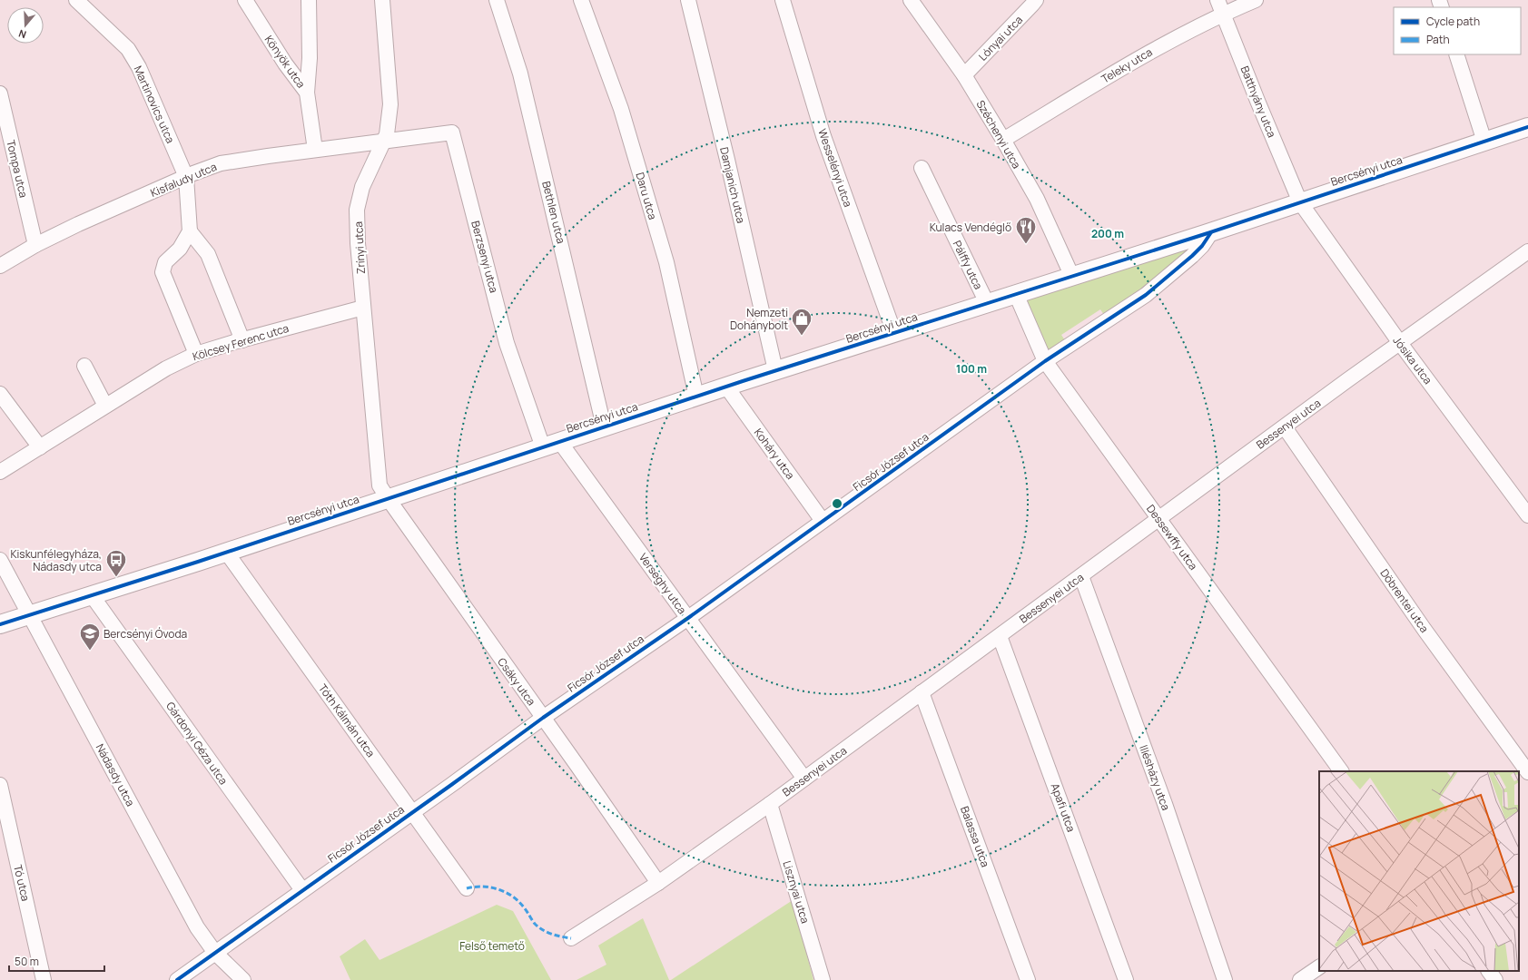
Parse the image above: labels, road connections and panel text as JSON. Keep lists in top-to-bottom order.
{
  "streets": {
    "street": [
      "Lónyai utca",
      "Könyök utca",
      "Teleky utca",
      "Batthyány utca",
      "Martinovics utca",
      "Széchenyi utca",
      "Wesselényi utca",
      "Tompa utca",
      "Bercsényi utca",
      "Kisfaludy utca",
      "Damjanich utca",
      "Daru utca",
      "Bethlen utca",
      "Zrínyi utca",
      "Berzsenyi utca",
      "Pálffy utca",
      "Kölcsey Ferenc utca",
      "Jósika utca",
      "Bessenyei utca",
      "Koháry utca",
      "Ficsór József utca",
      "Dessewffy utca",
      "Verseghy utca",
      "Döbrentei utca",
      "Csáky utca",
      "Tóth Kálmán utca",
      "Gárdonyi Géza utca",
      "Nádasdy utca",
      "Illésházy utca",
      "Apafi utca",
      "Balassa utca",
      "Tó utca",
      "Lisznyai utca"
    ]
  },
  "crossings": [
    ["Lónyai utca", "Széchenyi utca"],
    ["Könyök utca", "Kisfaludy utca"],
    ["Teleky utca", "Batthyány utca"],
    ["Teleky utca", "Széchenyi utca"],
    ["Batthyány utca", "Bercsényi utca"],
    ["Batthyány utca", "Jósika utca"],
    ["Martinovics utca", "Kisfaludy utca"],
    ["Széchenyi utca", "Bercsényi utca"],
    ["Wesselényi utca", "Bercsényi utca"],
    ["Tompa utca", "Kisfaludy utca"],
    ["Bercsényi utca", "Damjanich utca"],
    ["Bercsényi utca", "Daru utca"],
    ["Bercsényi utca", "Bethlen utca"],
    ["Bercsényi utca", "Zrínyi utca"],
    ["Bercsényi utca", "Berzsenyi utca"],
    ["Bercsényi utca", "Pálffy utca"],
    ["Bercsényi utca", "Jósika utca"],
    ["Bercsényi utca", "Koháry utca"],
    ["Bercsényi utca", "Dessewffy utca"],
    ["Bercsényi utca", "Verseghy utca"],
    ["Bercsényi utca", "Csáky utca"],
    ["Bercsényi utca", "Tóth Kálmán utca"],
    ["Bercsényi utca", "Gárdonyi Géza utca"],
    ["Bercsényi utca", "Nádasdy utca"],
    ["Kisfaludy utca", "Zrínyi utca"],
    ["Kisfaludy utca", "Berzsenyi utca"],
    ["Zrínyi utca", "Berzsenyi utca"],
    ["Zrínyi utca", "Kölcsey Ferenc utca"],
    ["Zrínyi utca", "Csáky utca"],
    ["Jósika utca", "Bessenyei utca"],
    ["Bessenyei utca", "Dessewffy utca"],
    ["Bessenyei utca", "Verseghy utca"],
    ["Bessenyei utca", "Döbrentei utca"],
    ["Bessenyei utca", "Csáky utca"],
    ["Bessenyei utca", "Illésházy utca"],
    ["Bessenyei utca", "Apafi utca"],
    ["Bessenyei utca", "Balassa utca"],
    ["Bessenyei utca", "Lisznyai utca"],
    ["Koháry utca", "Ficsór József utca"],
    ["Ficsór József utca", "Dessewffy utca"],
    ["Ficsór József utca", "Verseghy utca"],
    ["Ficsór József utca", "Csáky utca"],
    ["Ficsór József utca", "Tóth Kálmán utca"],
    ["Ficsór József utca", "Gárdonyi Géza utca"],
    ["Ficsór József utca", "Nádasdy utca"]
  ],
  "parks": ["Felső temető"],
  "places": {
    "restaurant": ["Kulacs Vendéglő"],
    "shop": ["Nemzeti Dohánybolt"],
    "bus stop": ["Kiskunfélegyháza, Nádasdy utca"],
    "school or university": ["Bercsényi Óvoda"]
  },
  "legend": ["Cycle path", "Path"],
  "scale_bar": "50 m",
  "north": "bottom",
  "rings": ["200 m", "100 m"]
}
